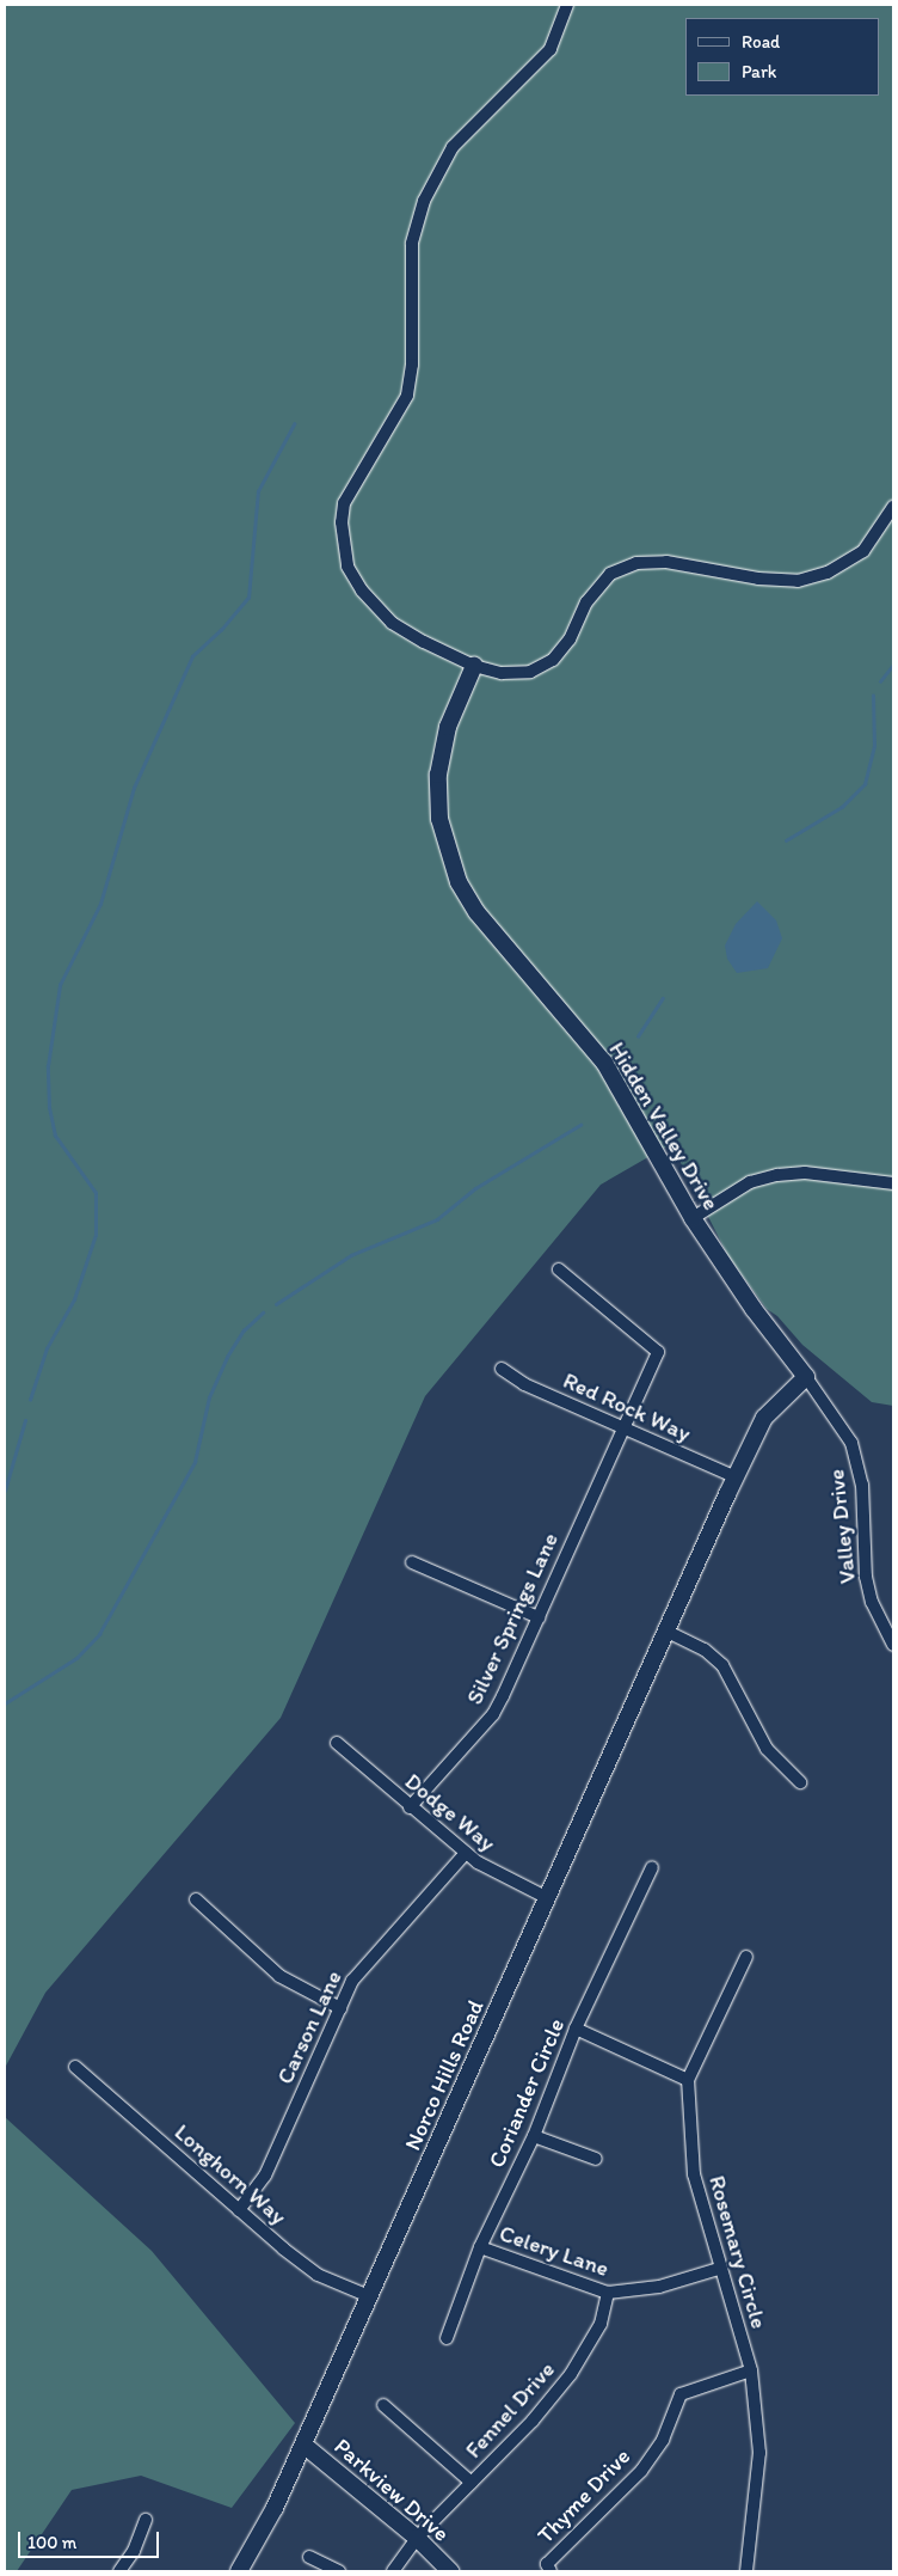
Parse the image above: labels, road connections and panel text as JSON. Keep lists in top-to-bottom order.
{
  "streets": {
    "street": [
      "Hidden Valley Drive",
      "Red Rock Way",
      "Valley Drive",
      "Silver Springs Lane",
      "Dodge Way",
      "Carson Lane",
      "Norco Hills Road",
      "Coriander Circle",
      "Longhorn Way",
      "Celery Lane",
      "Rosemary Circle",
      "Fennel Drive",
      "Parkview Drive",
      "Thyme Drive"
    ]
  },
  "crossings": [
    ["Hidden Valley Drive", "Valley Drive"],
    ["Red Rock Way", "Silver Springs Lane"],
    ["Red Rock Way", "Norco Hills Road"],
    ["Silver Springs Lane", "Dodge Way"],
    ["Dodge Way", "Carson Lane"],
    ["Dodge Way", "Norco Hills Road"],
    ["Carson Lane", "Longhorn Way"],
    ["Norco Hills Road", "Longhorn Way"],
    ["Norco Hills Road", "Parkview Drive"],
    ["Coriander Circle", "Celery Lane"],
    ["Celery Lane", "Rosemary Circle"],
    ["Celery Lane", "Fennel Drive"],
    ["Rosemary Circle", "Thyme Drive"],
    ["Fennel Drive", "Parkview Drive"]
  ],
  "legend": ["Road", "Park"],
  "scale_bar": "100 m"
}
